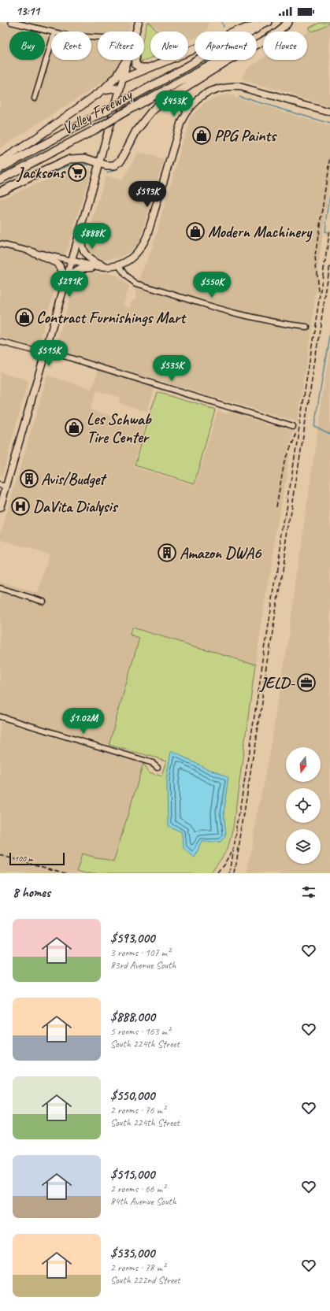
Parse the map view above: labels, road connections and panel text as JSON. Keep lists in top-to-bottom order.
{
  "streets": {
    "highway": ["Valley Freeway"]
  },
  "places": {
    "shop": [
      "PPG Paints",
      "Modern Machinery",
      "Contract Furnishings Mart",
      "Les Schwab Tire Center"
    ],
    "supermarket": ["Jacksons"],
    "building": ["Avis/Budget", "Amazon DWA6"],
    "hospital": ["DaVita Dialysis"],
    "office": ["JELD-"]
  },
  "scale_bar": "100 m",
  "north": "bottom",
  "page": {
    "status": "13:11",
    "chip": [
      "Buy",
      "Rent",
      "Filters",
      "New",
      "Apartment",
      "House"
    ],
    "price": [
      "$453K",
      "$593K",
      "$888K",
      "$291K",
      "$550K",
      "$515K",
      "$535K",
      "$1.02M"
    ],
    "scale": "100 m",
    "heading": "8 homes",
    "list": [
      {
        "name": "$593,000",
        "note": "3 rooms · 107 m² · 83rd Avenue South"
      },
      {
        "name": "$888,000",
        "note": "5 rooms · 163 m² · South 224th Street"
      },
      {
        "name": "$550,000",
        "note": "2 rooms · 76 m² · South 224th Street"
      },
      {
        "name": "$515,000",
        "note": "2 rooms · 66 m² · 84th Avenue South"
      },
      {
        "name": "$535,000",
        "note": "2 rooms · 78 m² · South 222nd Street"
      }
    ]
  }
}
